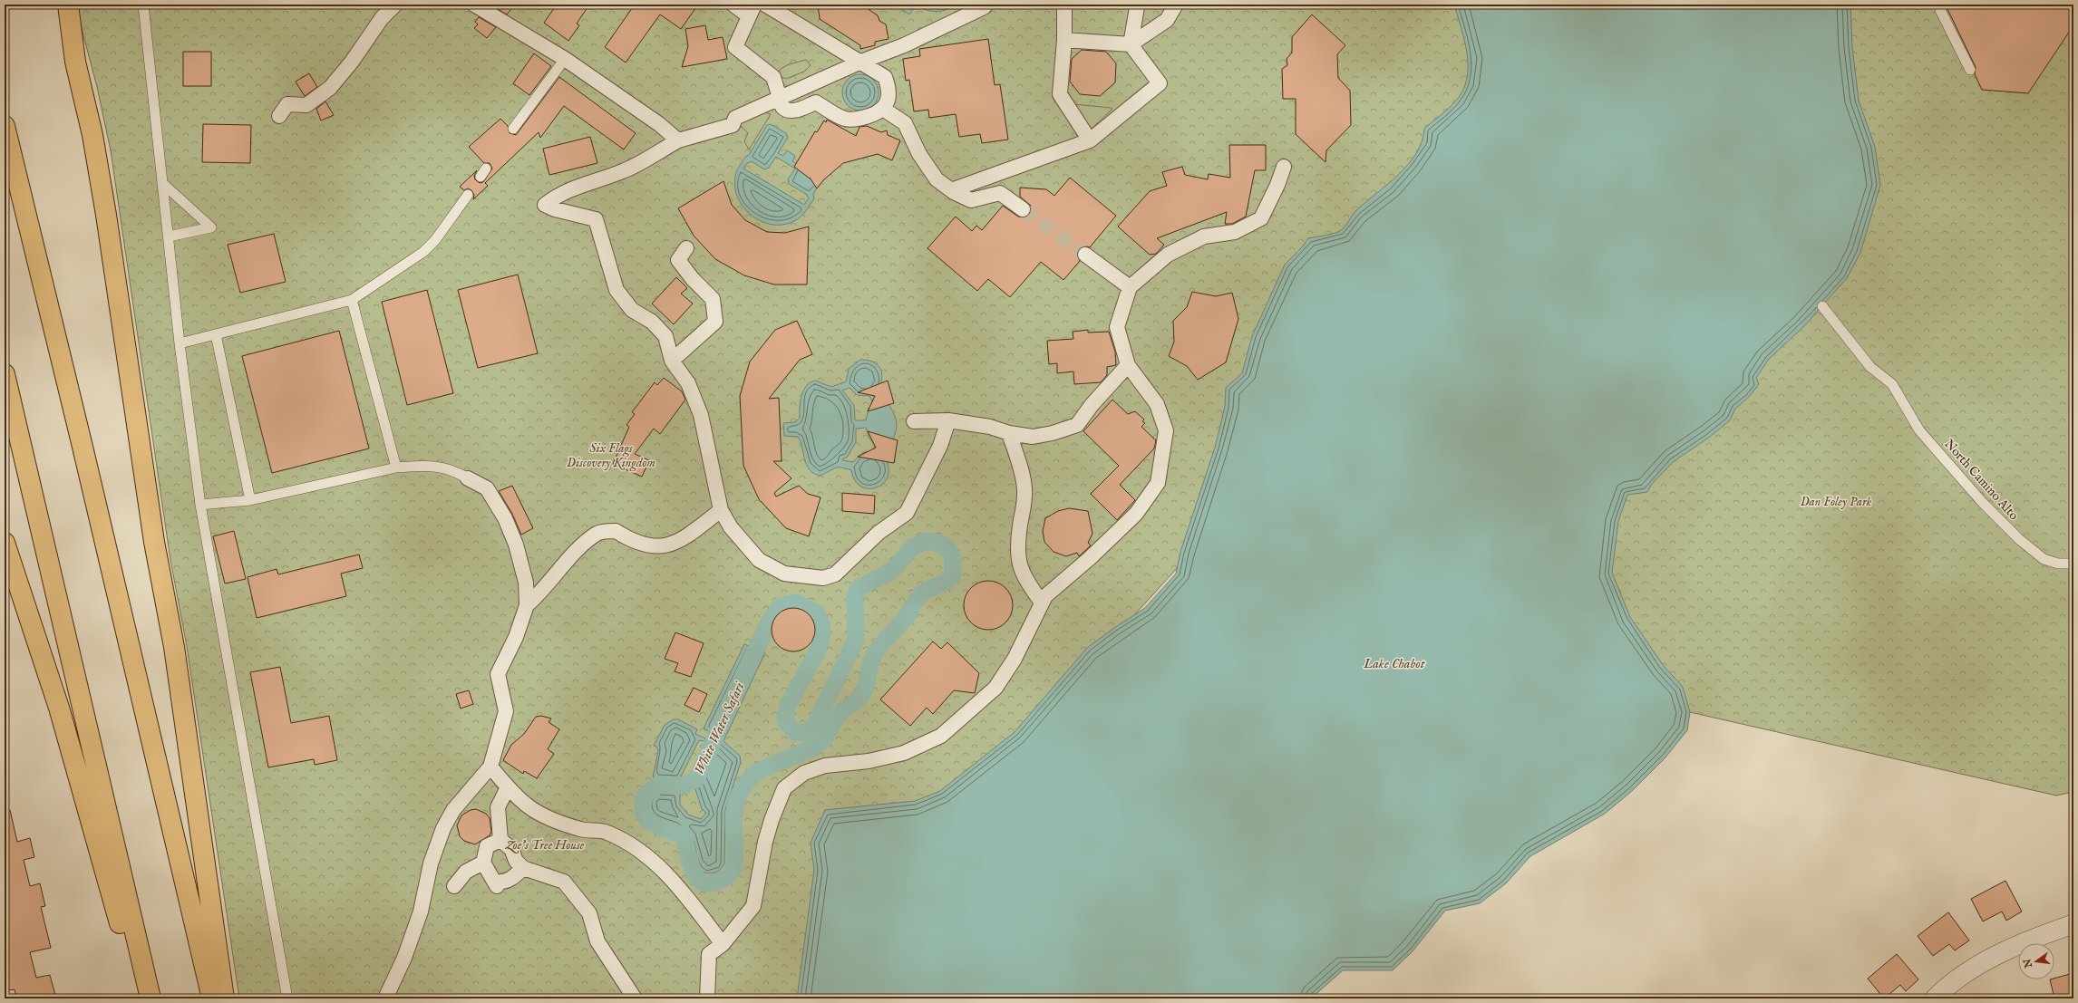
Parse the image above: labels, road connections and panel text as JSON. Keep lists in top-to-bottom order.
{
  "streets": {
    "lane": ["North Camino Alto"]
  },
  "water": ["Lake Chabot", "White Water Safari"],
  "parks": ["Six Flags Discovery Kingdom", "Dan Foley Park", "Zoe's Tree House"],
  "north": "left"
}
